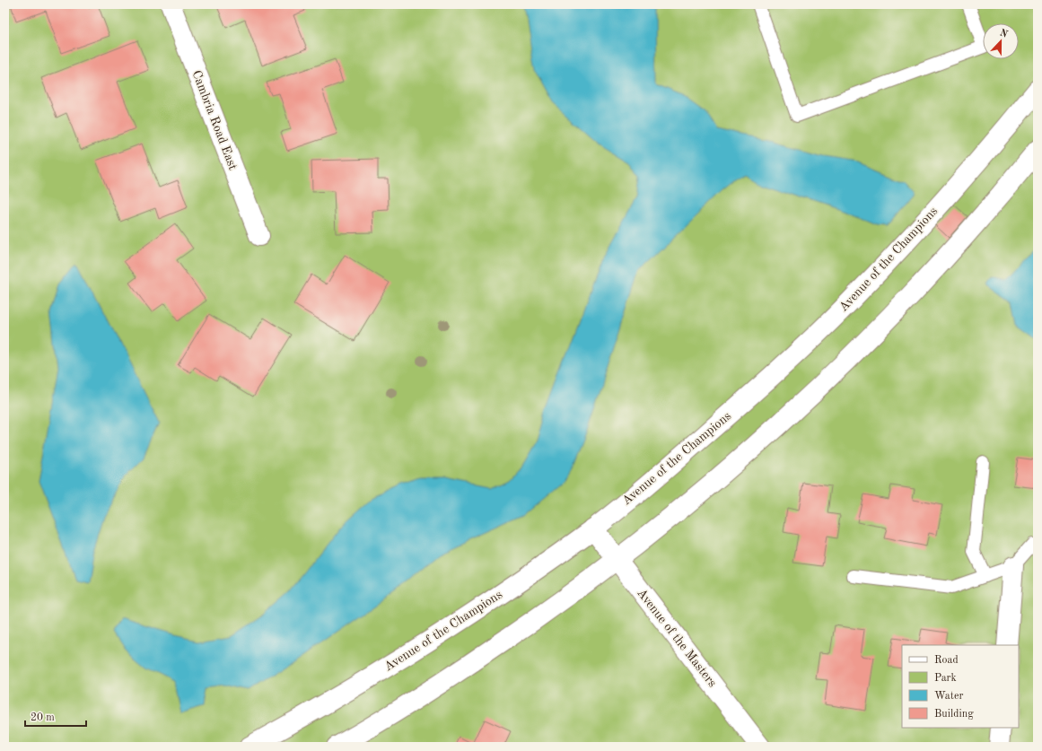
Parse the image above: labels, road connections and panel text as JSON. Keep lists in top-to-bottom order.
{
  "streets": {
    "street": ["Cambria Road East", "Avenue of the Champions", "Avenue of the Masters"]
  },
  "crossings": [
    ["Avenue of the Champions", "Avenue of the Masters"]
  ],
  "legend": [
    "Road",
    "Park",
    "Water",
    "Building"
  ],
  "scale_bar": "20 m",
  "north": "top"
}
